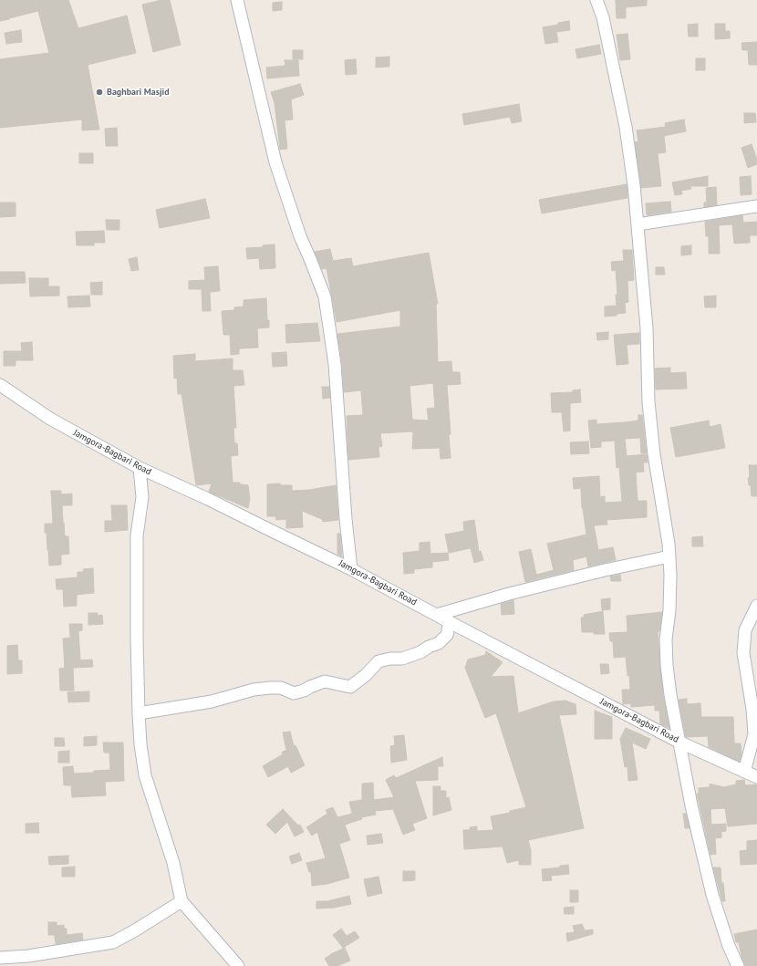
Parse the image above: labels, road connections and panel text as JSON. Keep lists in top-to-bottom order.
{
  "streets": {
    "street": ["Jamgora-Bagbari Road"]
  },
  "places": ["Baghbari Masjid"]
}
